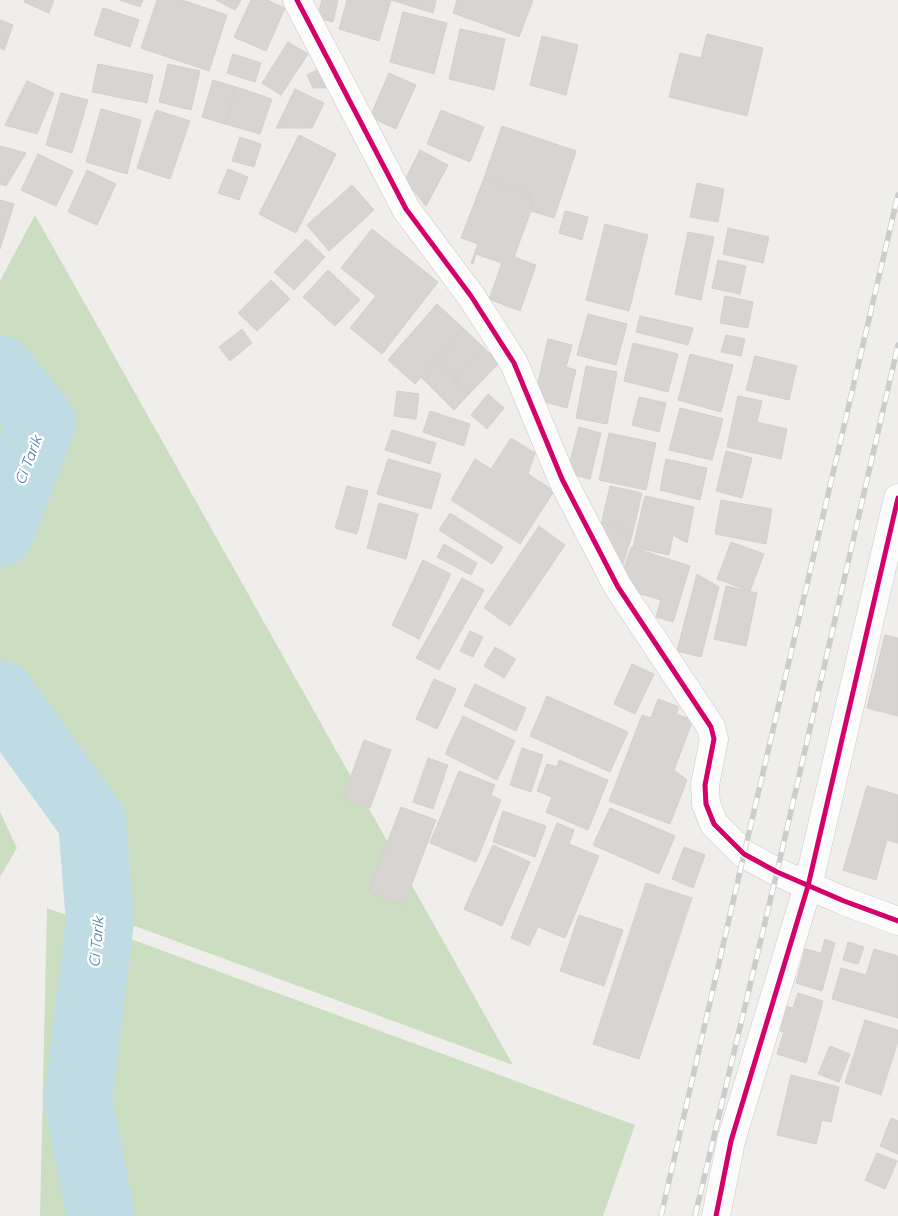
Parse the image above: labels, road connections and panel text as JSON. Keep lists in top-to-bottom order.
{
  "water": ["Ci Tarik"]
}
